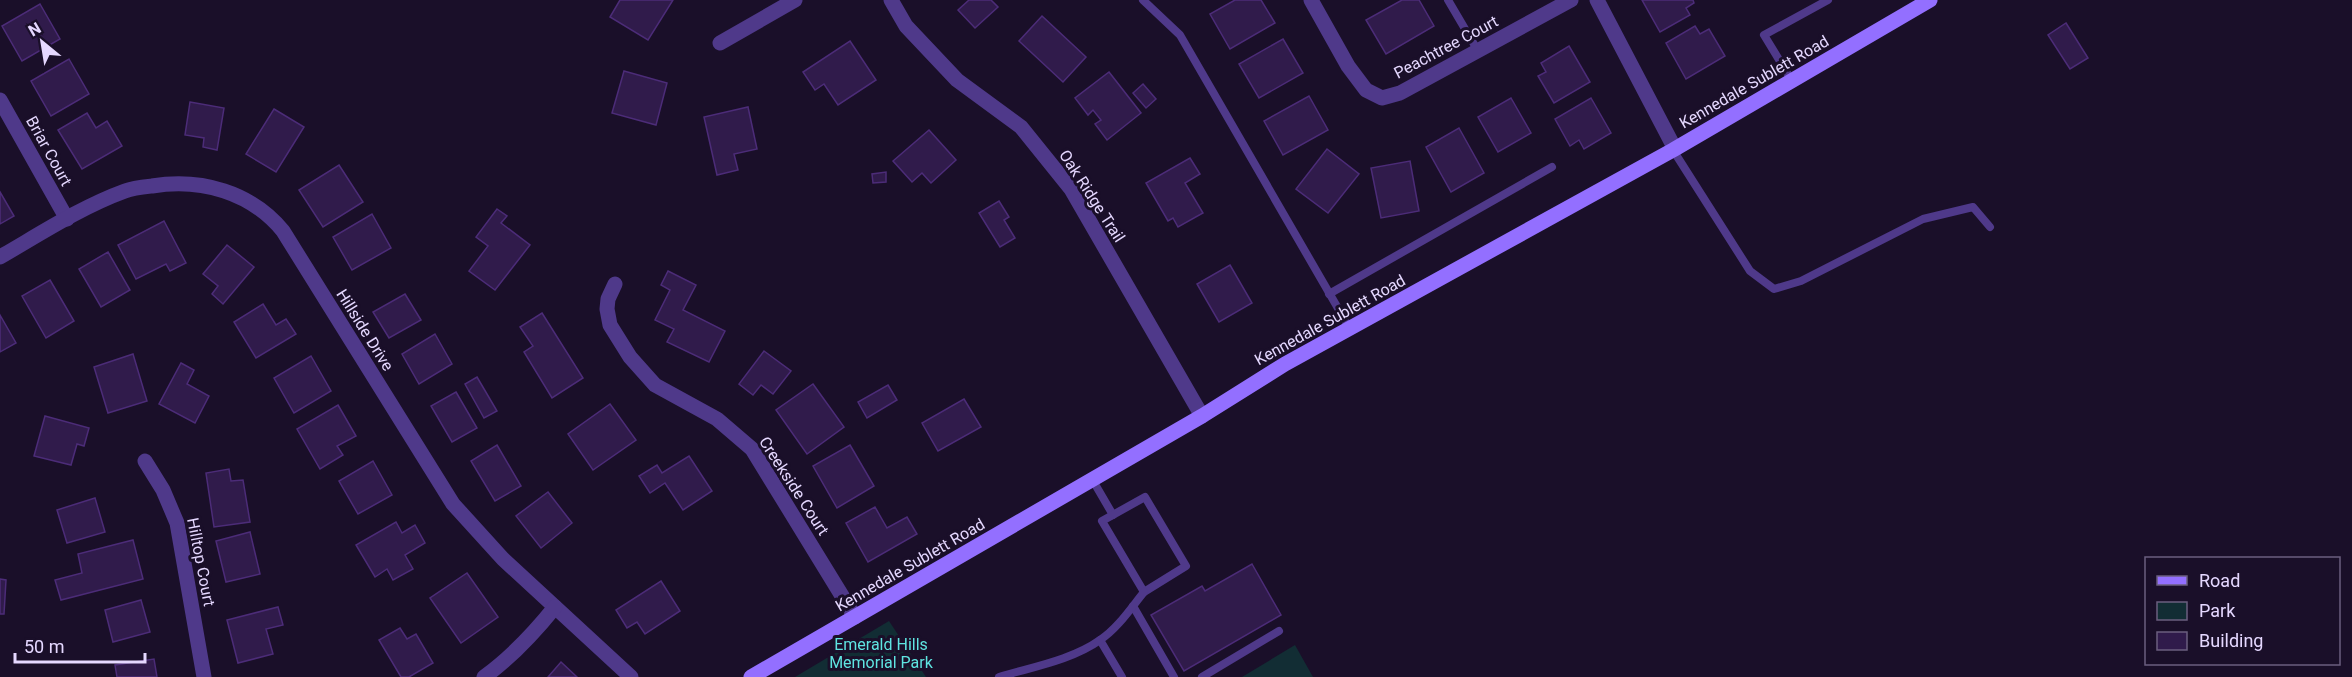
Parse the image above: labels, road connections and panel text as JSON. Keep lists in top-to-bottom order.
{
  "streets": {
    "main road": ["Kennedale Sublett Road"],
    "street": [
      "Peachtree Court",
      "Briar Court",
      "Oak Ridge Trail",
      "Hillside Drive",
      "Creekside Court",
      "Hilltop Court"
    ]
  },
  "crossings": [
    ["Kennedale Sublett Road", "Oak Ridge Trail"],
    ["Kennedale Sublett Road", "Creekside Court"],
    ["Briar Court", "Hillside Drive"]
  ],
  "parks": ["Emerald Hills Memorial Park"],
  "legend": ["Road", "Park", "Building"],
  "scale_bar": "50 m",
  "north": "top left"
}
